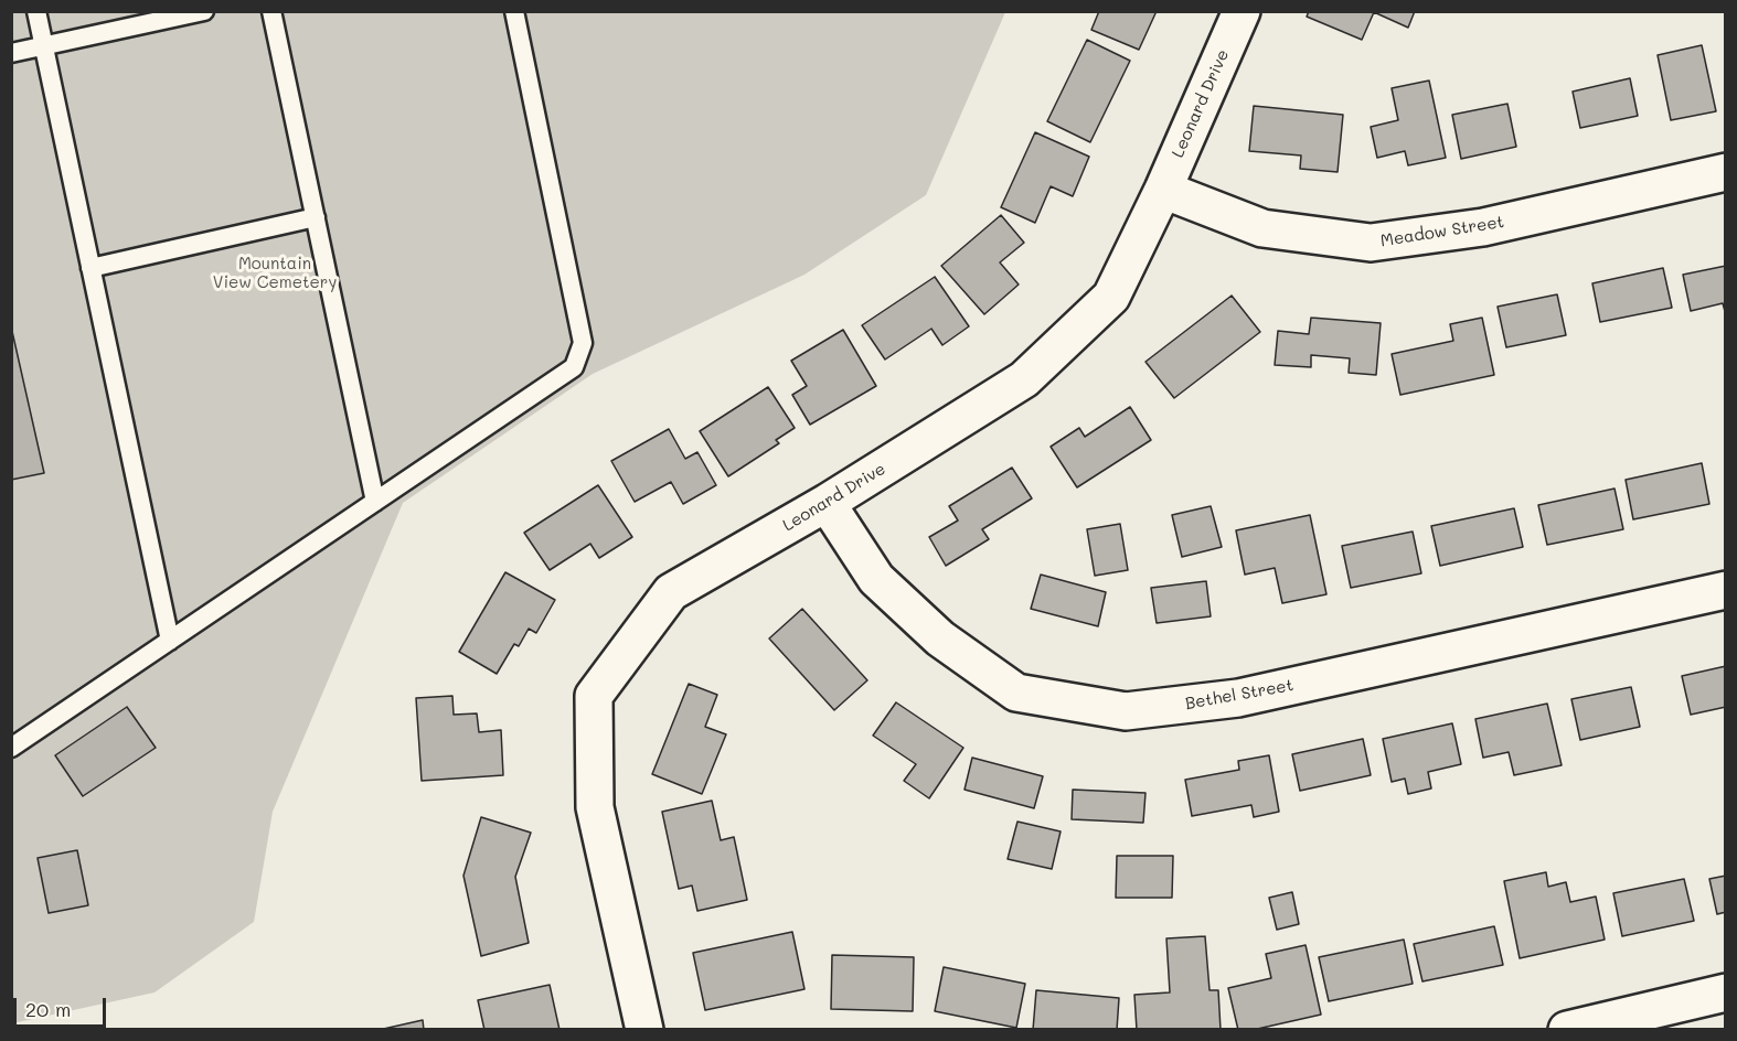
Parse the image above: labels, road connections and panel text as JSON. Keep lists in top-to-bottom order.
{
  "streets": {
    "street": ["Leonard Drive", "Meadow Street", "Bethel Street"]
  },
  "crossings": [
    ["Leonard Drive", "Meadow Street"],
    ["Leonard Drive", "Bethel Street"]
  ],
  "parks": ["Mountain View Cemetery"],
  "scale_bar": "20 m"
}
